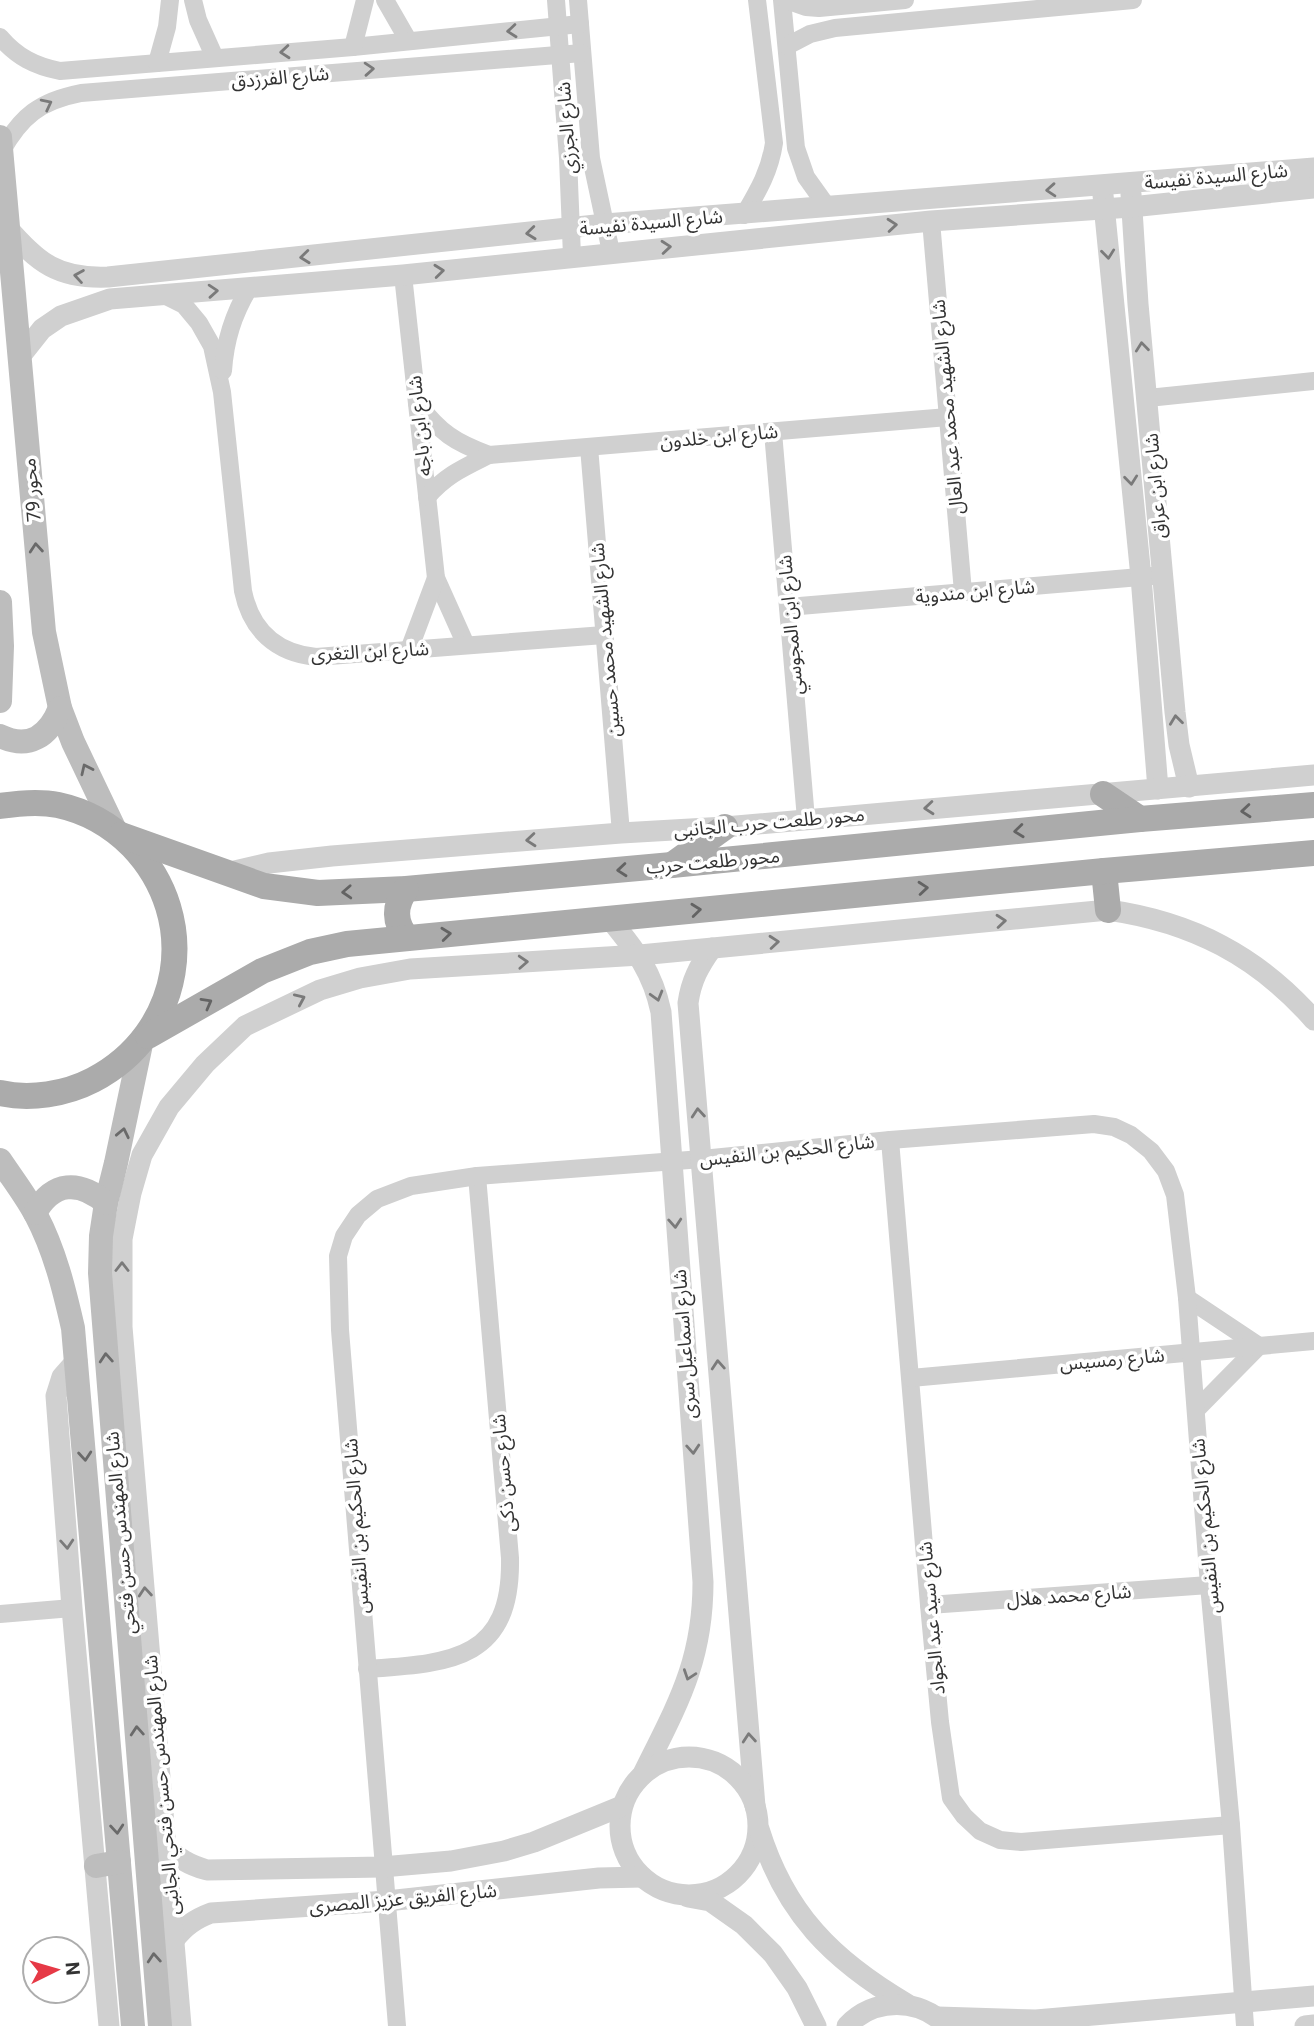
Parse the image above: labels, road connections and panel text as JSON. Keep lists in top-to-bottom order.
{
  "streets": {
    "main road": ["محور 79", "محور طلعت حرب", "شارع المهندس حسن فتحي"],
    "street": [
      "شارع الفرزدق",
      "شارع الجرزي",
      "شارع السيدة نفيسة",
      "شارع الشهيد محمد عبد العال",
      "شارع ابن باجه",
      "شارع ابن خلدون",
      "شارع ابن عراق",
      "شارع ابن مندوية",
      "شارع ابن المجوسي",
      "شارع الشهيد محمد حسين",
      "شارع ابن التغرى",
      "محور طلعت حرب الجانبى",
      "شارع الحكيم بن النفيس",
      "شارع اسماعيل سرى",
      "شارع رمسيس",
      "شارع حسن ذكى",
      "شارع محمد هلال",
      "شارع سيد عبد الجواد",
      "شارع المهندس حسن فتحي الجانبى",
      "شارع الفريق عزيز المصرى"
    ]
  },
  "crossings": [
    ["شارع الفرزدق", "شارع الجرزي"],
    ["شارع الفرزدق", "محور 79"],
    ["شارع الجرزي", "شارع السيدة نفيسة"],
    ["شارع السيدة نفيسة", "شارع الشهيد محمد عبد العال"],
    ["شارع السيدة نفيسة", "شارع ابن باجه"],
    ["شارع السيدة نفيسة", "شارع ابن عراق"],
    ["شارع السيدة نفيسة", "محور 79"],
    ["شارع السيدة نفيسة", "شارع ابن التغرى"],
    ["شارع الشهيد محمد عبد العال", "شارع ابن خلدون"],
    ["شارع الشهيد محمد عبد العال", "شارع ابن مندوية"],
    ["شارع ابن باجه", "شارع ابن خلدون"],
    ["شارع ابن باجه", "شارع ابن التغرى"],
    ["شارع ابن خلدون", "شارع ابن المجوسي"],
    ["شارع ابن خلدون", "شارع الشهيد محمد حسين"],
    ["شارع ابن عراق", "شارع ابن مندوية"],
    ["شارع ابن عراق", "محور طلعت حرب الجانبى"],
    ["محور 79", "محور طلعت حرب"],
    ["شارع ابن مندوية", "شارع ابن المجوسي"],
    ["شارع ابن المجوسي", "محور طلعت حرب الجانبى"],
    ["شارع الشهيد محمد حسين", "شارع ابن التغرى"],
    ["شارع الشهيد محمد حسين", "محور طلعت حرب الجانبى"],
    ["محور طلعت حرب الجانبى", "محور طلعت حرب"],
    ["شارع الحكيم بن النفيس", "شارع اسماعيل سرى"],
    ["شارع الحكيم بن النفيس", "شارع رمسيس"],
    ["شارع الحكيم بن النفيس", "شارع حسن ذكى"],
    ["شارع الحكيم بن النفيس", "شارع محمد هلال"],
    ["شارع الحكيم بن النفيس", "شارع سيد عبد الجواد"],
    ["شارع الحكيم بن النفيس", "شارع الفريق عزيز المصرى"],
    ["شارع اسماعيل سرى", "شارع الفريق عزيز المصرى"],
    ["شارع رمسيس", "شارع سيد عبد الجواد"],
    ["شارع المهندس حسن فتحي", "شارع المهندس حسن فتحي الجانبى"],
    ["شارع محمد هلال", "شارع سيد عبد الجواد"],
    ["شارع المهندس حسن فتحي الجانبى", "شارع الفريق عزيز المصرى"]
  ],
  "one_way": ["محور 79"],
  "north": "right"
}
